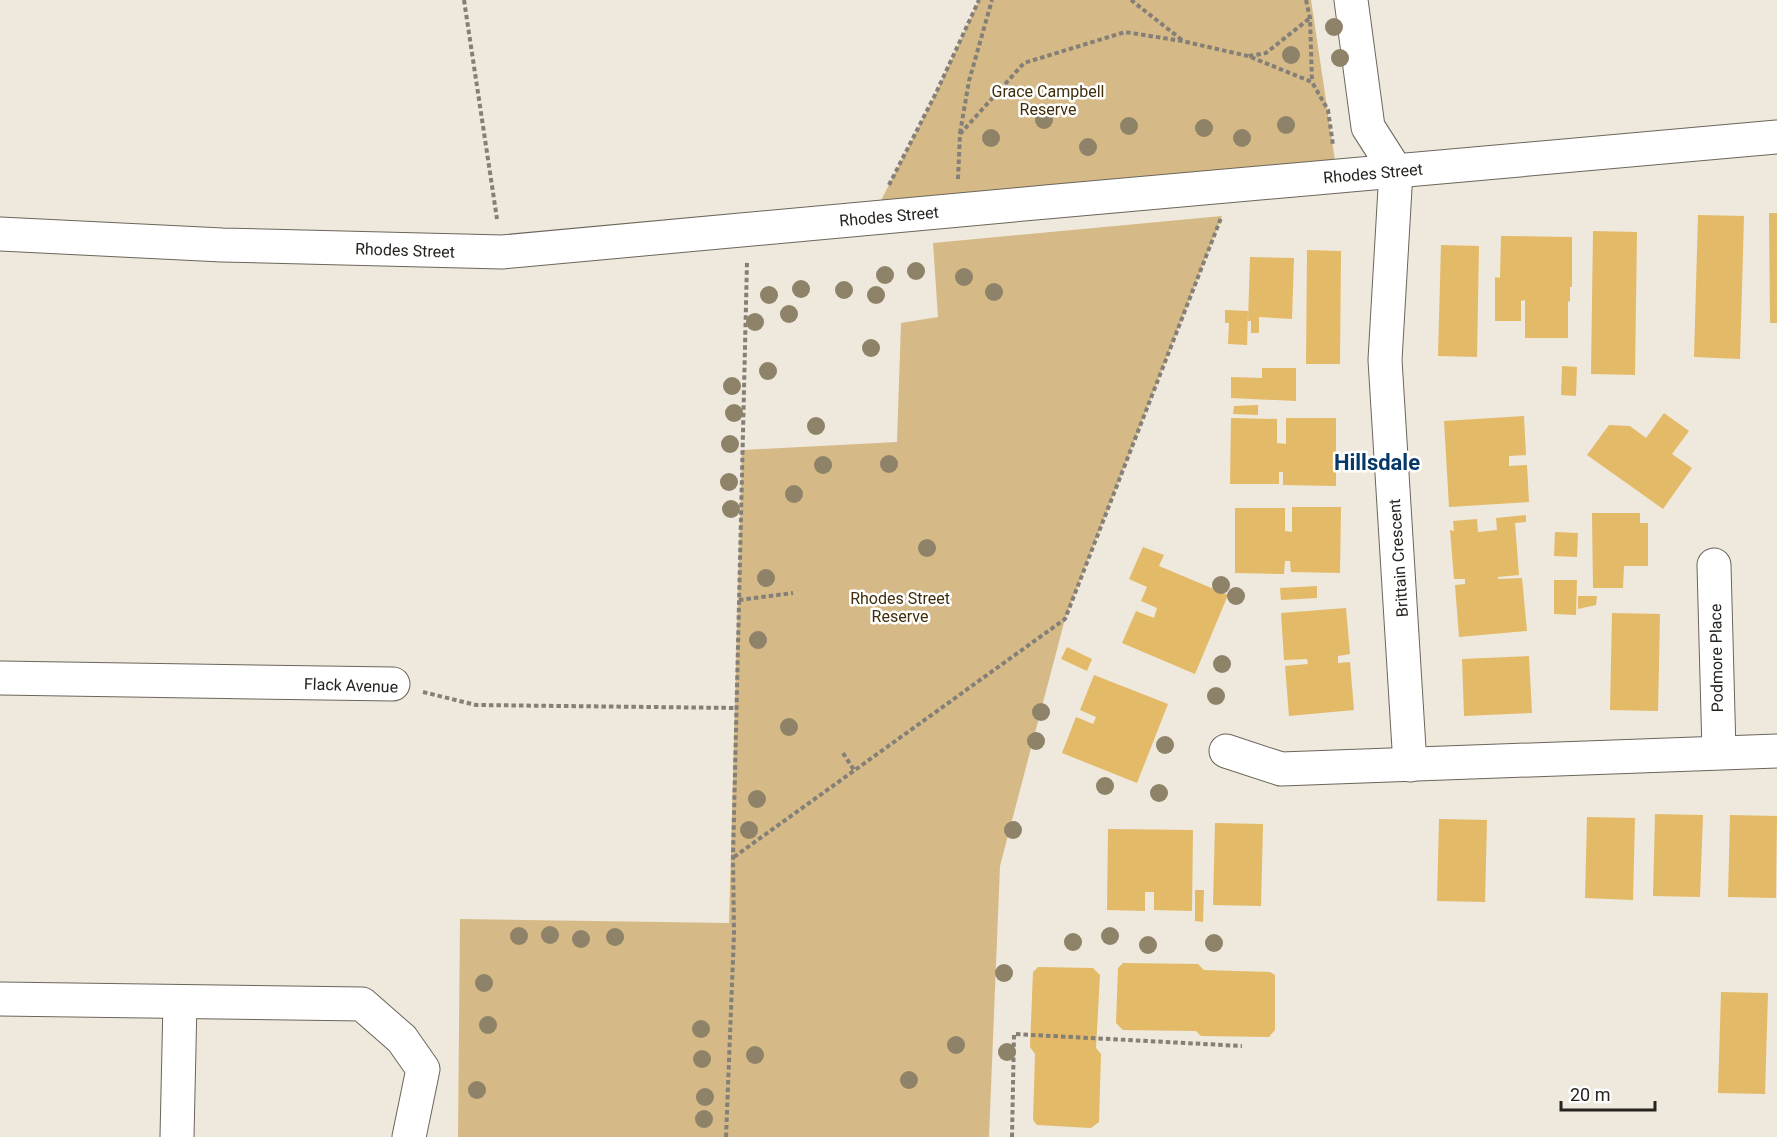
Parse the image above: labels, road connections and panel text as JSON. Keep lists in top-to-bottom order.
{
  "streets": {
    "street": [
      "Rhodes Street",
      "Brittain Crescent",
      "Podmore Place",
      "Flack Avenue"
    ]
  },
  "crossings": [
    ["Rhodes Street", "Brittain Crescent"]
  ],
  "districts": ["Hillsdale"],
  "parks": ["Grace Campbell Reserve", "Rhodes Street Reserve"],
  "scale_bar": "20 m"
}
